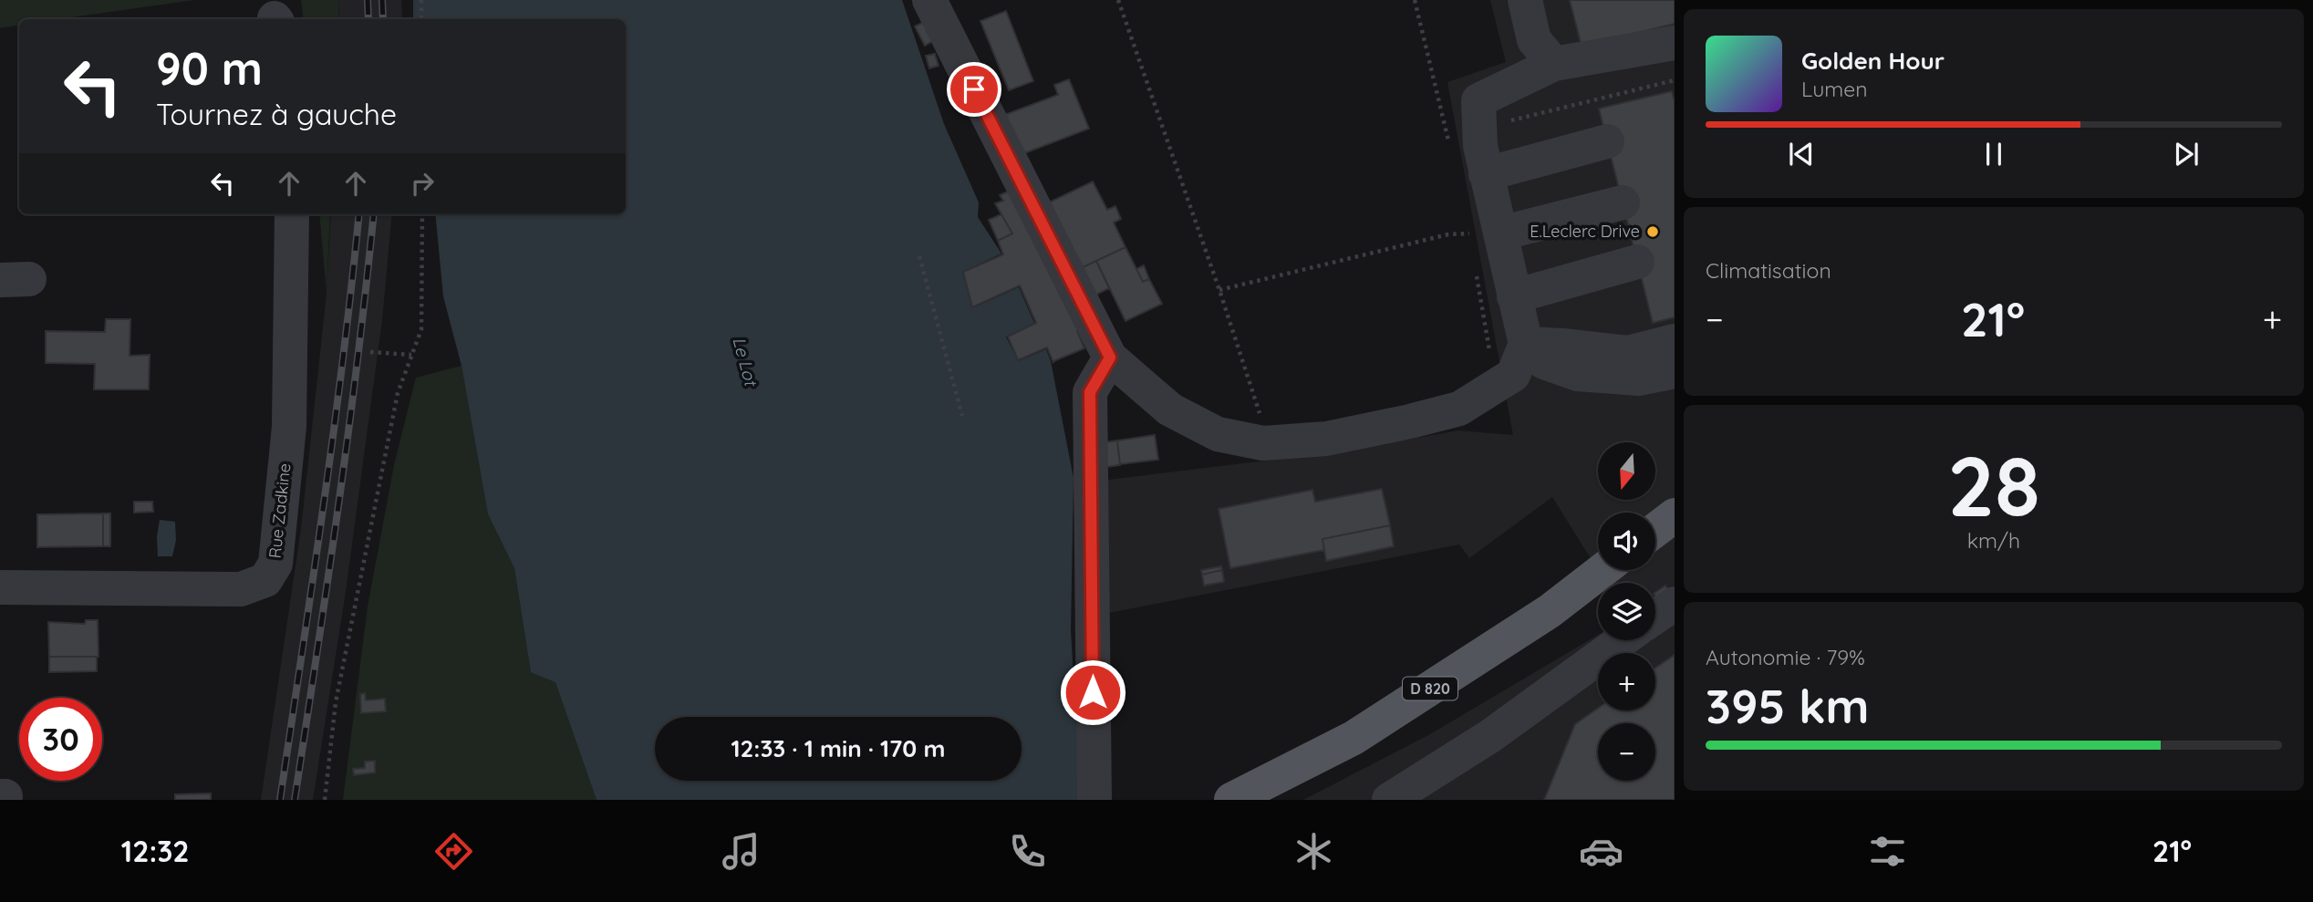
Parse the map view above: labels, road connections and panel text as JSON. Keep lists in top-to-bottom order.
{
  "streets": {
    "main road": ["D 820"],
    "street": ["Rue Zadkine"]
  },
  "water": ["Le Lot"],
  "places": ["E.Leclerc Drive"],
  "north": "bottom",
  "page": {
    "turn": ["90 m", "Tournez à gauche"],
    "song": ["Golden Hour", "Lumen"],
    "tile": [
      "Climatisation",
      ["28", "km/h"],
      ["Autonomie · 79%", "395 km"]
    ],
    "heat": ["−", "21°", "+"],
    "map_buttons": ["+", "−"],
    "limit": "30",
    "trip": "12:33 · 1 min · 170 m",
    "tabs": ["12:32", "21°"]
  }
}
